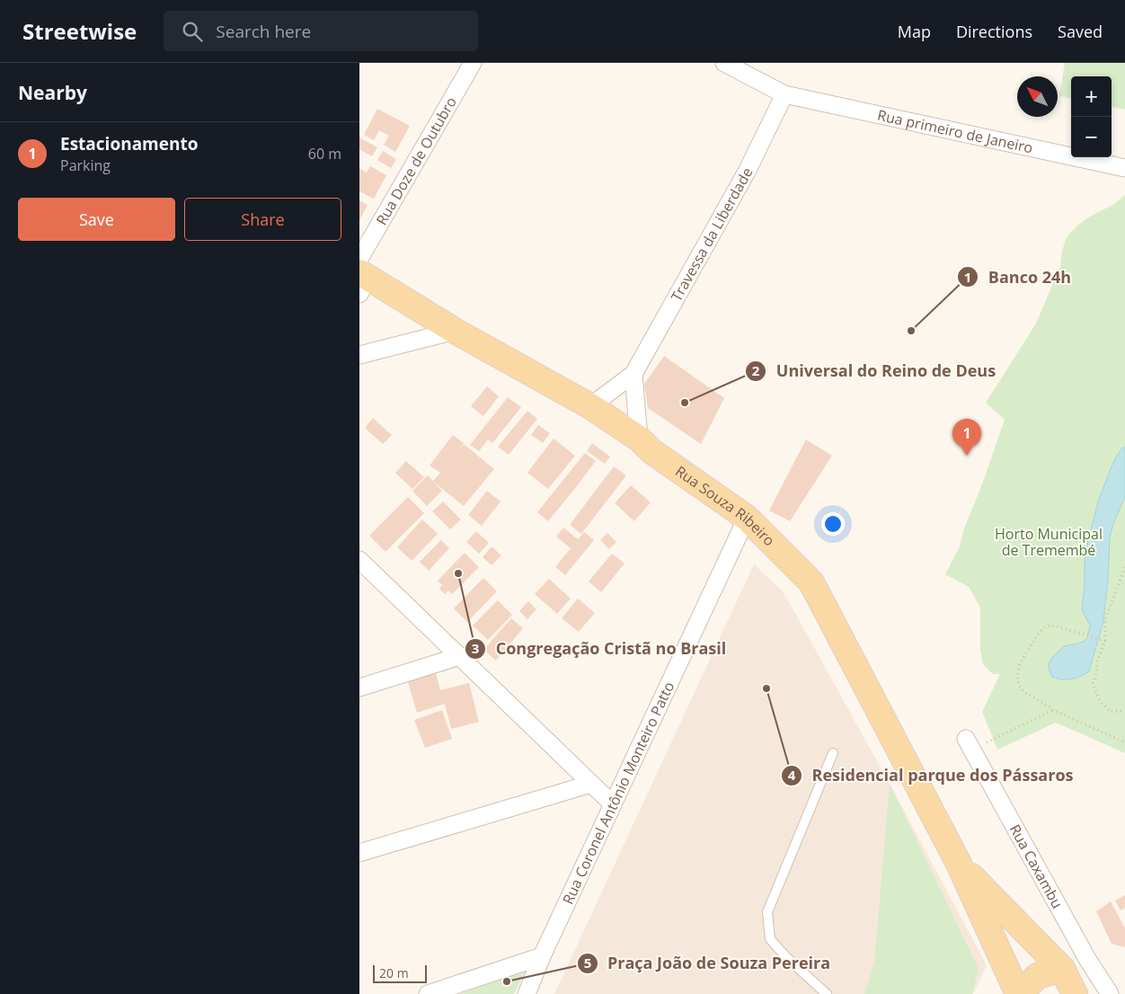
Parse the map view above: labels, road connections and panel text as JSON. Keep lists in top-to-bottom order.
{
  "streets": {
    "main road": ["Rua Souza Ribeiro"],
    "street": [
      "Rua primeiro de Janeiro",
      "Rua Doze de Outubro",
      "Travessa da Liberdade",
      "Rua Coronel Antônio Monteiro Patto",
      "Rua Caxambu"
    ]
  },
  "crossings": [
    ["Rua primeiro de Janeiro", "Travessa da Liberdade"],
    ["Rua Doze de Outubro", "Rua Souza Ribeiro"],
    ["Rua Souza Ribeiro", "Rua Coronel Antônio Monteiro Patto"]
  ],
  "parks": ["Horto Municipal de Tremembé"],
  "places": [
    "Banco 24h",
    "Universal do Reino de Deus",
    "Congregação Cristã no Brasil",
    "Residencial parque dos Pássaros",
    "Praça João de Souza Pereira"
  ],
  "scale_bar": "20 m",
  "north": "top left",
  "page": {
    "header": "Streetwise",
    "search": "Search here",
    "nav": ["Map", "Directions", "Saved"],
    "heading": "Nearby",
    "map_buttons": ["+", "−"],
    "list": [
      {
        "mark": "1",
        "name": "Estacionamento",
        "note": "Parking",
        "value": "60 m"
      }
    ],
    "buttons": ["Save", "Share"],
    "pins": "1",
    "scale": "20 m"
  }
}
